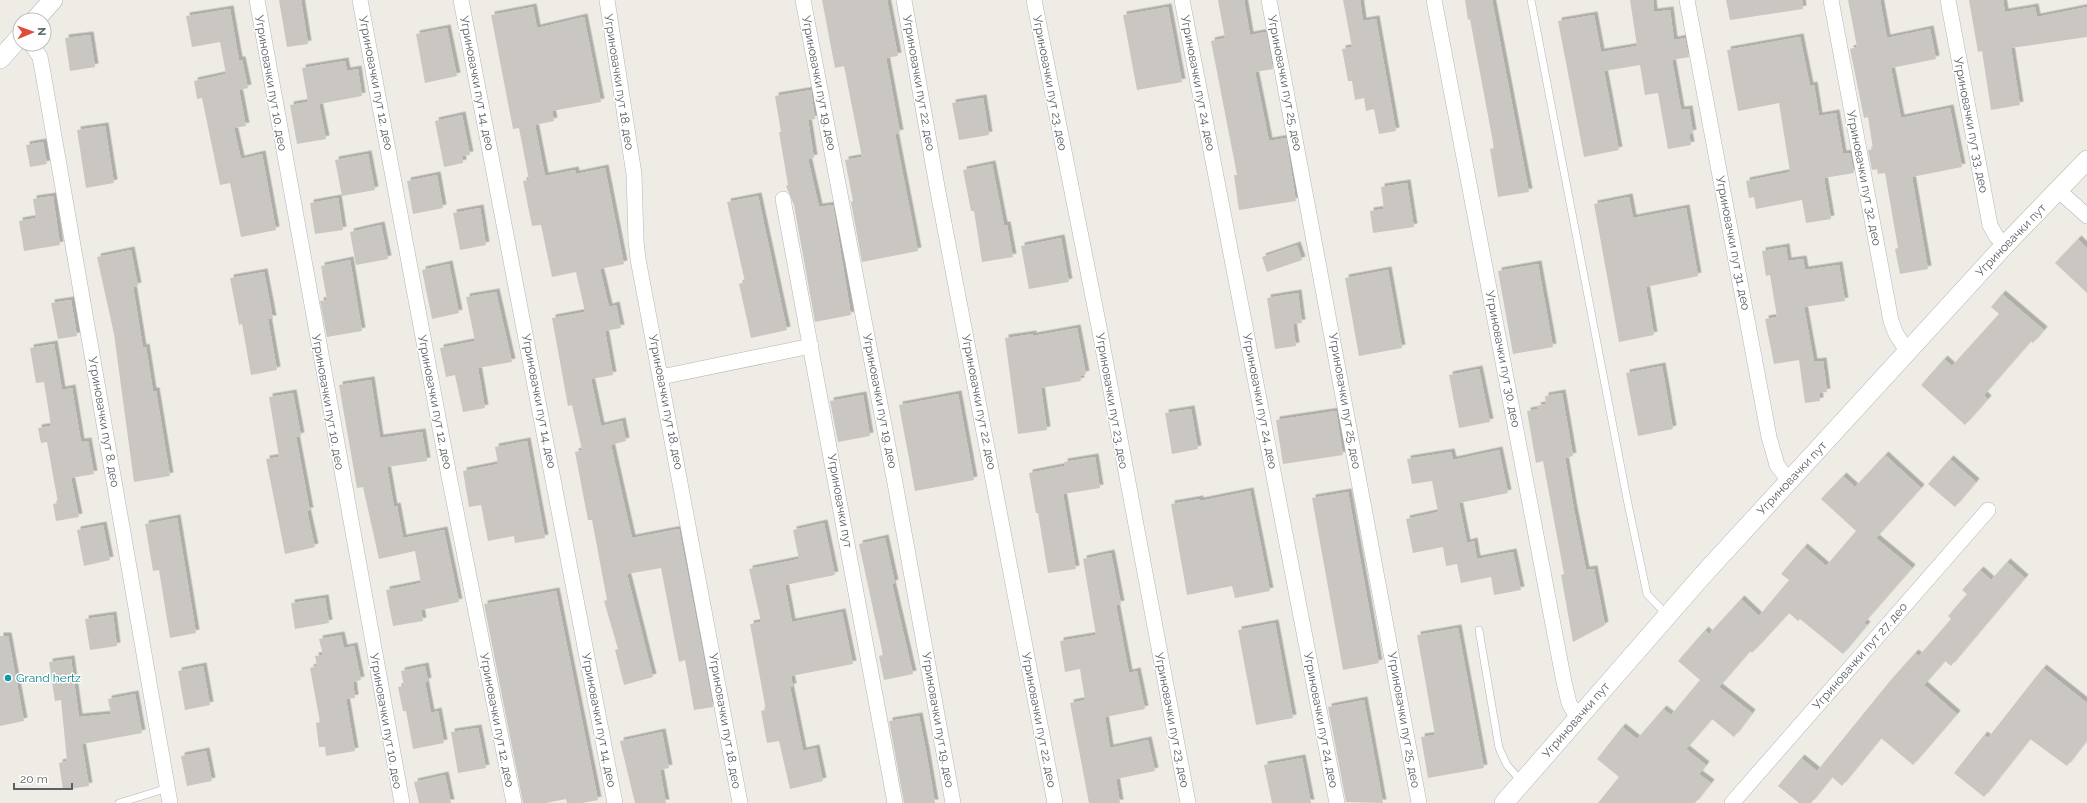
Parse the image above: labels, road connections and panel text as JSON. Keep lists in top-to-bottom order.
{
  "streets": {
    "street": [
      "Угриновачки пут 18. део",
      "Угриновачки пут 10. део",
      "Угриновачки пут 12. део",
      "Угриновачки пут 14. део",
      "Угриновачки пут 19. део",
      "Угриновачки пут 22. део",
      "Угриновачки пут 23. део",
      "Угриновачки пут 24. део",
      "Угриновачки пут 25. део",
      "Угриновачки пут 33. део",
      "Угриновачки пут 32. део",
      "Угриновачки пут",
      "Угриновачки пут 31. део",
      "Угриновачки пут 30. део",
      "Угриновачки пут 8. део",
      "Угриновачки пут 27. део"
    ]
  },
  "crossings": [
    ["Угриновачки пут 33. део", "Угриновачки пут"],
    ["Угриновачки пут 32. део", "Угриновачки пут"],
    ["Угриновачки пут", "Угриновачки пут 31. део"],
    ["Угриновачки пут", "Угриновачки пут 30. део"]
  ],
  "places": ["Grand hertz"],
  "scale_bar": "20 m",
  "north": "right"
}
